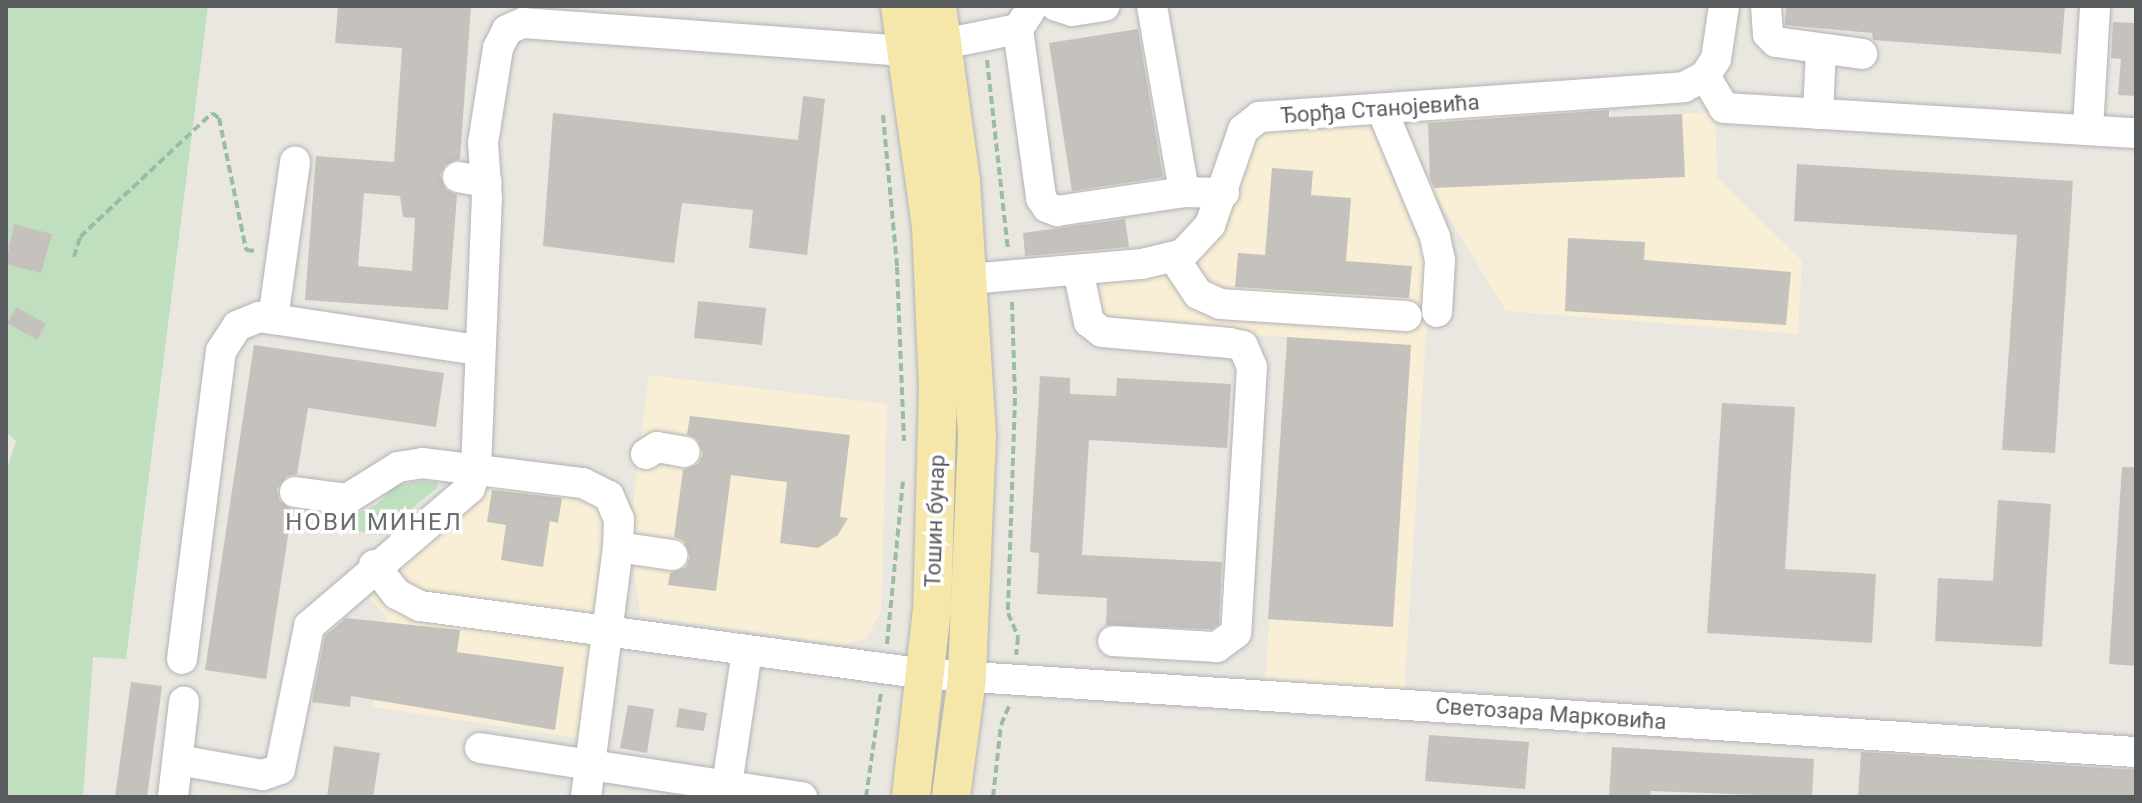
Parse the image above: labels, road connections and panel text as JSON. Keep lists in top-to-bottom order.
{
  "streets": {
    "main road": ["Тошин бунар"],
    "street": ["Ђорђа Станојевића", "Светозара Марковића"]
  },
  "crossings": [
    ["Тошин бунар", "Светозара Марковића"]
  ],
  "districts": ["НОВИ МИНЕЛ"]
}
